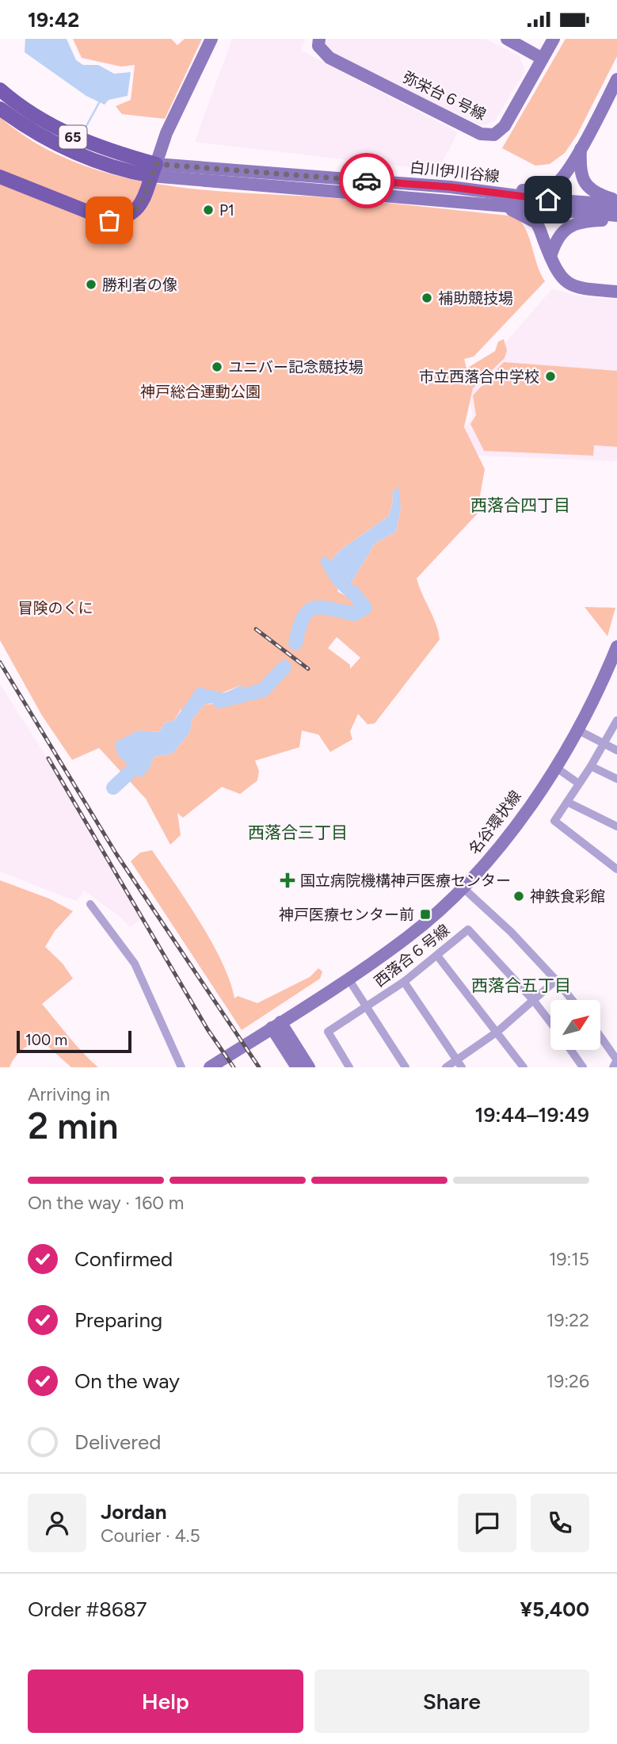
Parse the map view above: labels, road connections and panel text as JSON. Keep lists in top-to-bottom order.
{
  "streets": {
    "main road": ["65"],
    "street": [
      "弥栄台６号線",
      "白川伊川谷線",
      "名谷環状線",
      "西落合６号線"
    ]
  },
  "crossings": [
    ["65", "白川伊川谷線"]
  ],
  "districts": ["西落合四丁目", "西落合三丁目", "西落合五丁目"],
  "parks": ["神戸総合運動公園", "冒険のくに"],
  "places": {
    "other": [
      "P1",
      "勝利者の像",
      "補助競技場",
      "ユニバー記念競技場",
      "市立西落合中学校",
      "神鉄食彩館"
    ],
    "health": ["国立病院機構神戸医療センター"],
    "transit": ["神戸医療センター前"]
  },
  "scale_bar": "100 m",
  "north": "top right",
  "page": {
    "status": "19:42",
    "scale": "100 m",
    "heading": ["2 min", "Arriving in", "19:44–19:49"],
    "panel": [
      "Jordan",
      "Courier · 4.5",
      "Order #8687",
      "¥5,400"
    ],
    "bar": "On the way · 160 m",
    "list": [
      ["Confirmed", "19:15"],
      ["Preparing", "19:22"],
      ["On the way", "19:26"],
      "Delivered"
    ],
    "buttons": ["Help", "Share"]
  }
}
